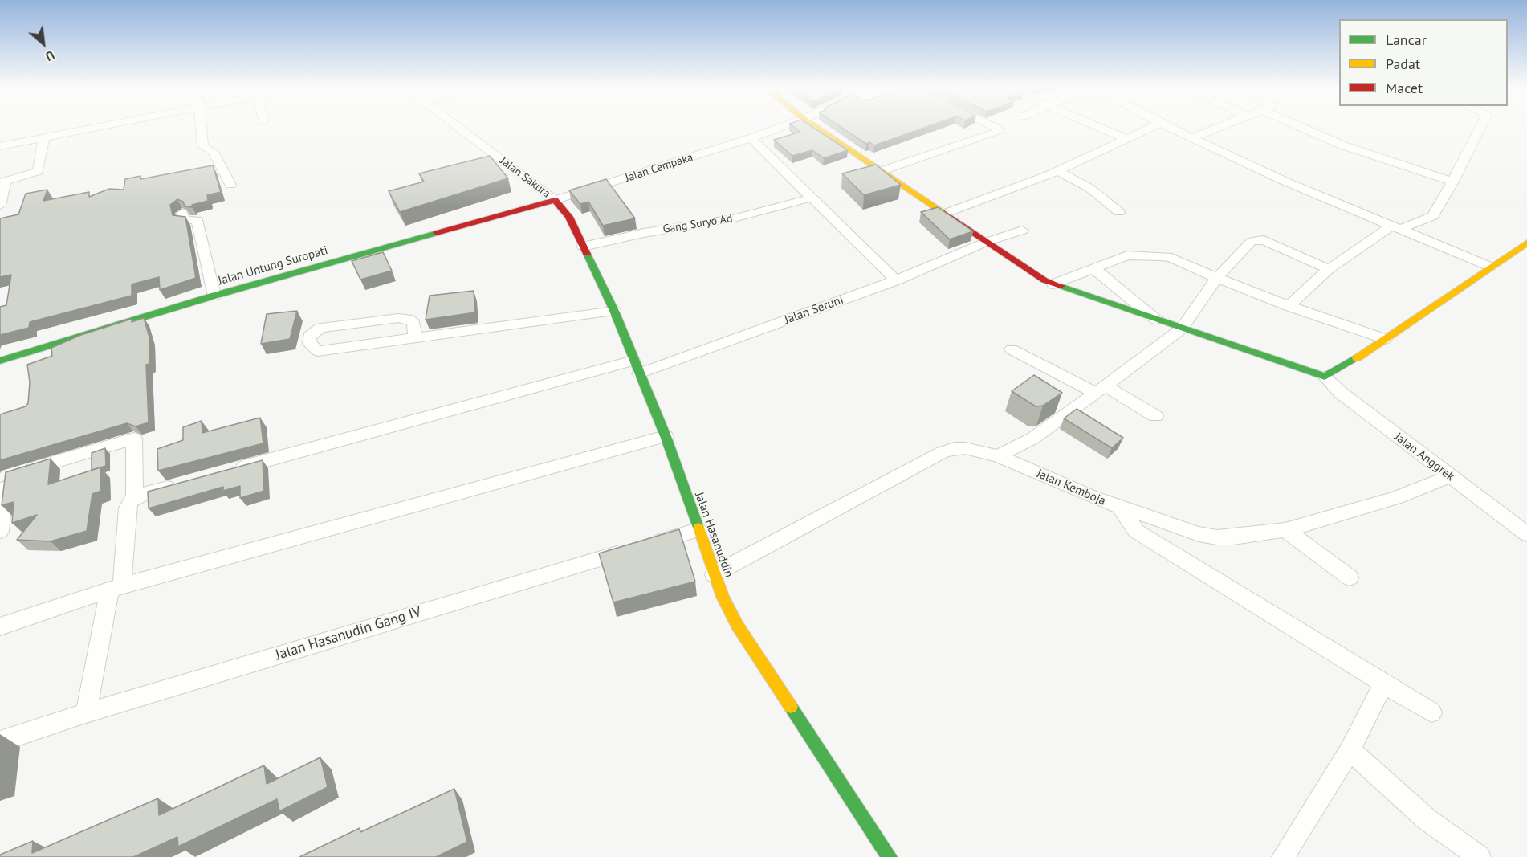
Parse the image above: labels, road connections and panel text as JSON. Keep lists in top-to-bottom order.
{
  "streets": {
    "main road": ["Jalan Untung Suropati", "Jalan Hasanuddin"],
    "street": [
      "Jalan Cempaka",
      "Jalan Sakura",
      "Gang Suryo Ad",
      "Jalan Seruni",
      "Jalan Anggrek",
      "Jalan Kemboja",
      "Jalan Hasanudin Gang IV"
    ]
  },
  "crossings": [
    ["Jalan Cempaka", "Jalan Sakura"],
    ["Jalan Cempaka", "Jalan Untung Suropati"],
    ["Jalan Cempaka", "Jalan Hasanuddin"],
    ["Jalan Sakura", "Jalan Untung Suropati"],
    ["Jalan Sakura", "Jalan Hasanuddin"],
    ["Gang Suryo Ad", "Jalan Hasanuddin"],
    ["Jalan Untung Suropati", "Jalan Hasanuddin"],
    ["Jalan Seruni", "Jalan Hasanuddin"],
    ["Jalan Anggrek", "Jalan Kemboja"],
    ["Jalan Kemboja", "Jalan Hasanuddin"],
    ["Jalan Hasanuddin", "Jalan Hasanudin Gang IV"]
  ],
  "legend": ["Lancar", "Padat", "Macet"],
  "north": "bottom right"
}
